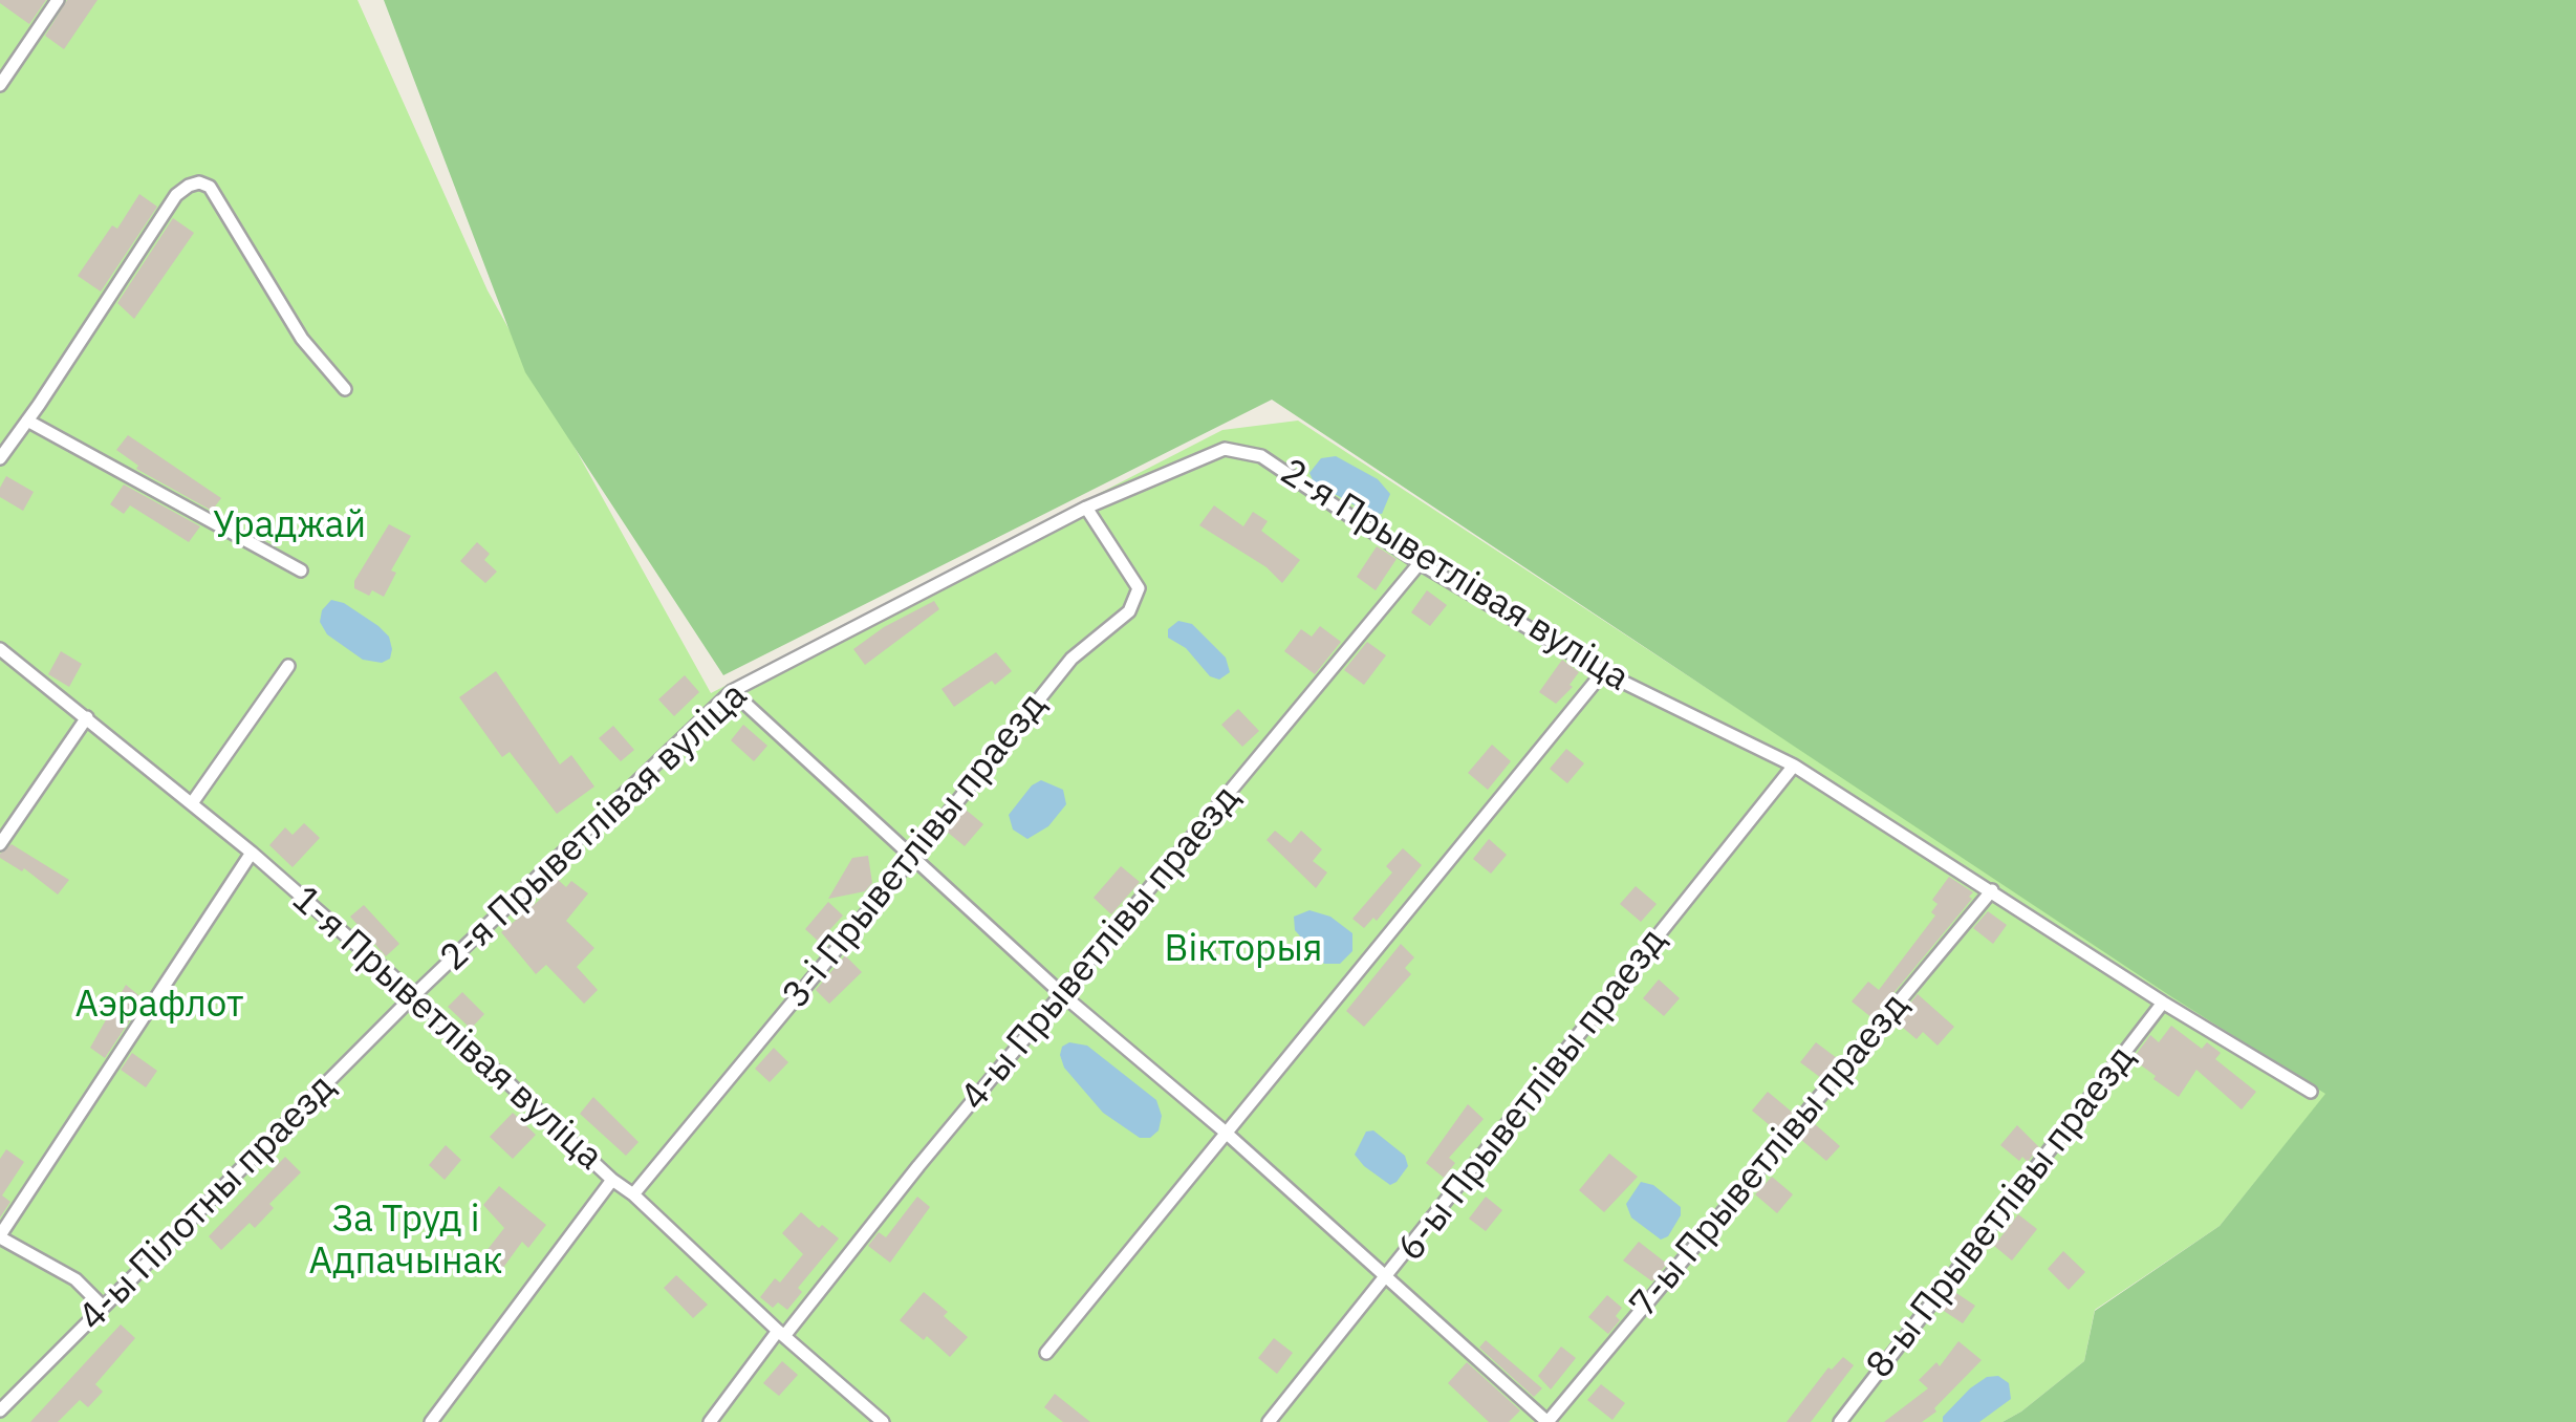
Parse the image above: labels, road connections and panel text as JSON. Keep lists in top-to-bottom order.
{
  "streets": {
    "lane": [
      "2-я Прыветлівая вуліца",
      "3-і Прыветлівы праезд",
      "4-ы Прыветлівы праезд",
      "1-я Прыветлівая вуліца",
      "6-ы Прыветлівы праезд",
      "7-ы Прыветлівы праезд",
      "4-ы Пілотны праезд",
      "8-ы Прыветлівы праезд"
    ]
  },
  "crossings": [
    ["2-я Прыветлівая вуліца", "3-і Прыветлівы праезд"],
    ["2-я Прыветлівая вуліца", "4-ы Прыветлівы праезд"],
    ["2-я Прыветлівая вуліца", "1-я Прыветлівая вуліца"],
    ["2-я Прыветлівая вуліца", "6-ы Прыветлівы праезд"],
    ["2-я Прыветлівая вуліца", "7-ы Прыветлівы праезд"],
    ["2-я Прыветлівая вуліца", "4-ы Пілотны праезд"],
    ["2-я Прыветлівая вуліца", "8-ы Прыветлівы праезд"],
    ["3-і Прыветлівы праезд", "1-я Прыветлівая вуліца"],
    ["4-ы Прыветлівы праезд", "1-я Прыветлівая вуліца"],
    ["1-я Прыветлівая вуліца", "4-ы Пілотны праезд"]
  ],
  "parks": [
    "Ураджай",
    "Вікторыя",
    "Аэрафлот",
    "За Труд і Адпачынак"
  ]
}
